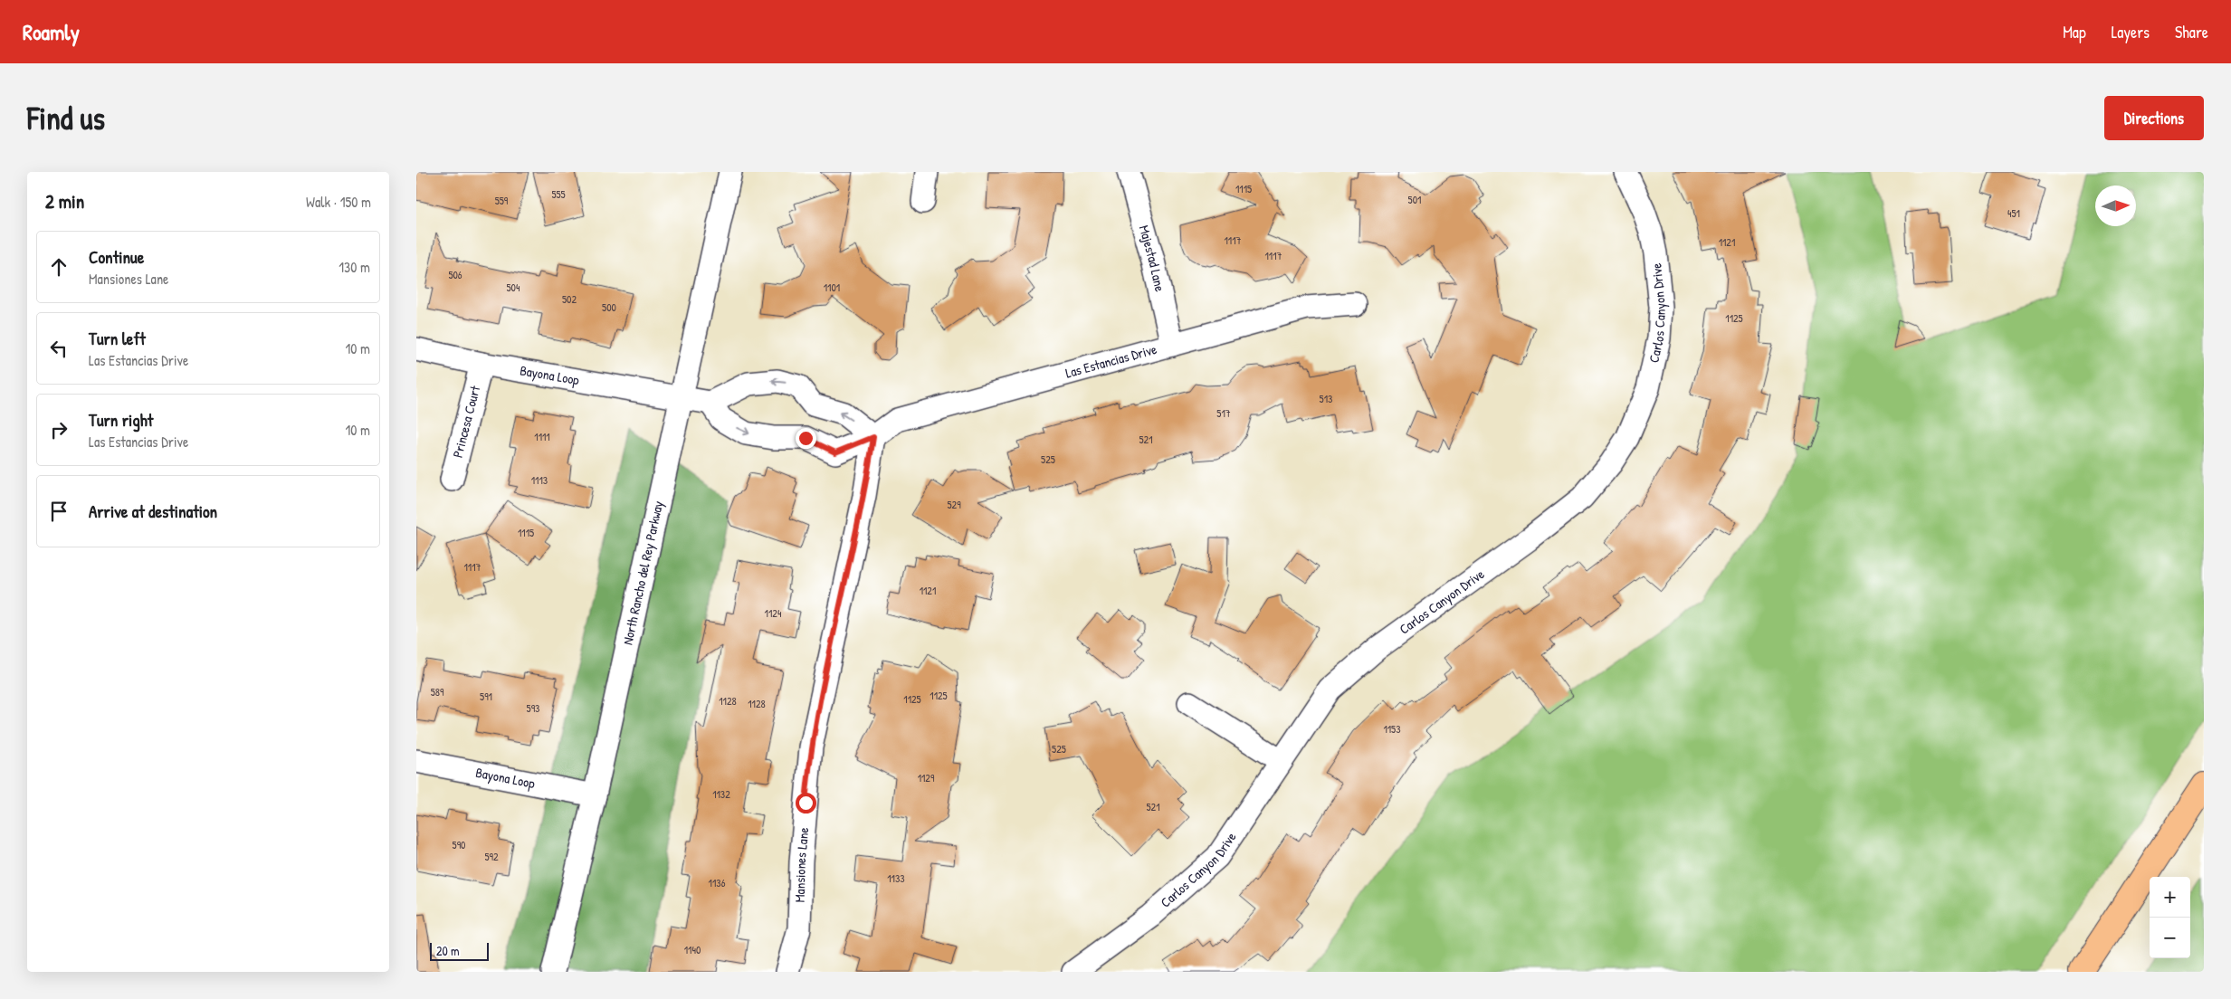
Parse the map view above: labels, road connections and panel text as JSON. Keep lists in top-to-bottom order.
{
  "streets": {
    "street": [
      "Majestad Lane",
      "Carlos Canyon Drive",
      "Las Estancias Drive",
      "Bayona Loop",
      "Princesa Court",
      "North Rancho del Rey Parkway",
      "Mansiones Lane"
    ]
  },
  "crossings": [
    ["Majestad Lane", "Las Estancias Drive"],
    ["Las Estancias Drive", "Mansiones Lane"],
    ["Bayona Loop", "Princesa Court"],
    ["Bayona Loop", "North Rancho del Rey Parkway"]
  ],
  "house_numbers": [
    "1115",
    "555",
    "501",
    "559",
    "451",
    "1117",
    "1121",
    "1117",
    "506",
    "504",
    "1101",
    "502",
    "500",
    "1125",
    "513",
    "517",
    "1111",
    "521",
    "525",
    "1113",
    "529",
    "1115",
    "1117",
    "1121",
    "1124",
    "589",
    "1125",
    "591",
    "1125",
    "1128",
    "1128",
    "593",
    "1153",
    "525",
    "1129",
    "1132",
    "521",
    "590",
    "592",
    "1133",
    "1136",
    "1140"
  ],
  "scale_bar": "20 m",
  "north": "right",
  "page": {
    "header": "Roamly",
    "nav": ["Map", "Layers", "Share"],
    "buttons": "Directions",
    "title": "Find us",
    "heading": ["2 min", "Walk · 150 m"],
    "list": [
      ["Continue", "Mansiones Lane", "130 m"],
      ["Turn left", "Las Estancias Drive", "10 m"],
      ["Turn right", "Las Estancias Drive", "10 m"],
      "Arrive at destination"
    ],
    "map_buttons": ["+", "−"],
    "scale": "20 m"
  }
}
